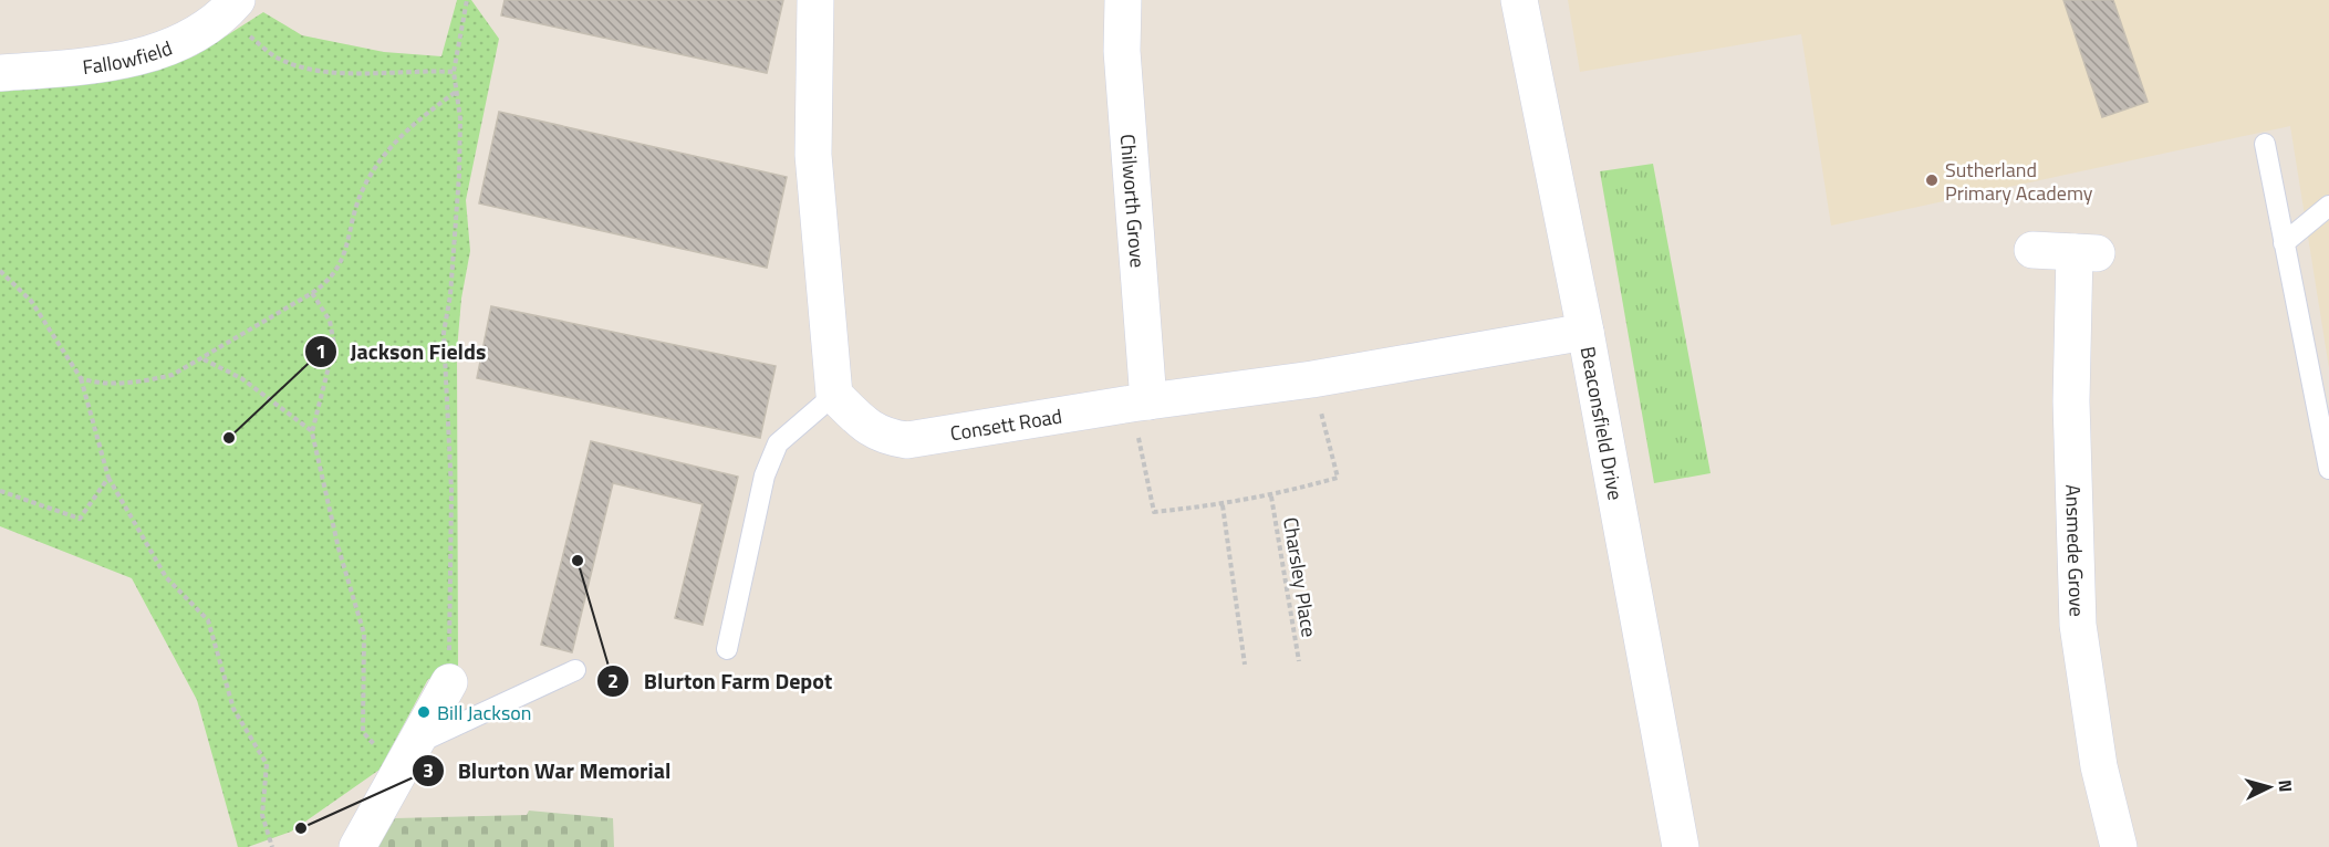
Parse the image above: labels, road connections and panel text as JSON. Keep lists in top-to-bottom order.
{
  "streets": {
    "street": [
      "Fallowfield",
      "Chilworth Grove",
      "Consett Road",
      "Beaconsfield Drive",
      "Ansmede Grove"
    ],
    "path": ["Charsley Place"]
  },
  "crossings": [
    ["Chilworth Grove", "Consett Road"],
    ["Chilworth Grove", "Charsley Place"],
    ["Consett Road", "Beaconsfield Drive"],
    ["Consett Road", "Charsley Place"]
  ],
  "places": [
    "Sutherland Primary Academy",
    "Jackson Fields",
    "Blurton Farm Depot",
    "Bill Jackson",
    "Blurton War Memorial"
  ],
  "north": "right"
}
